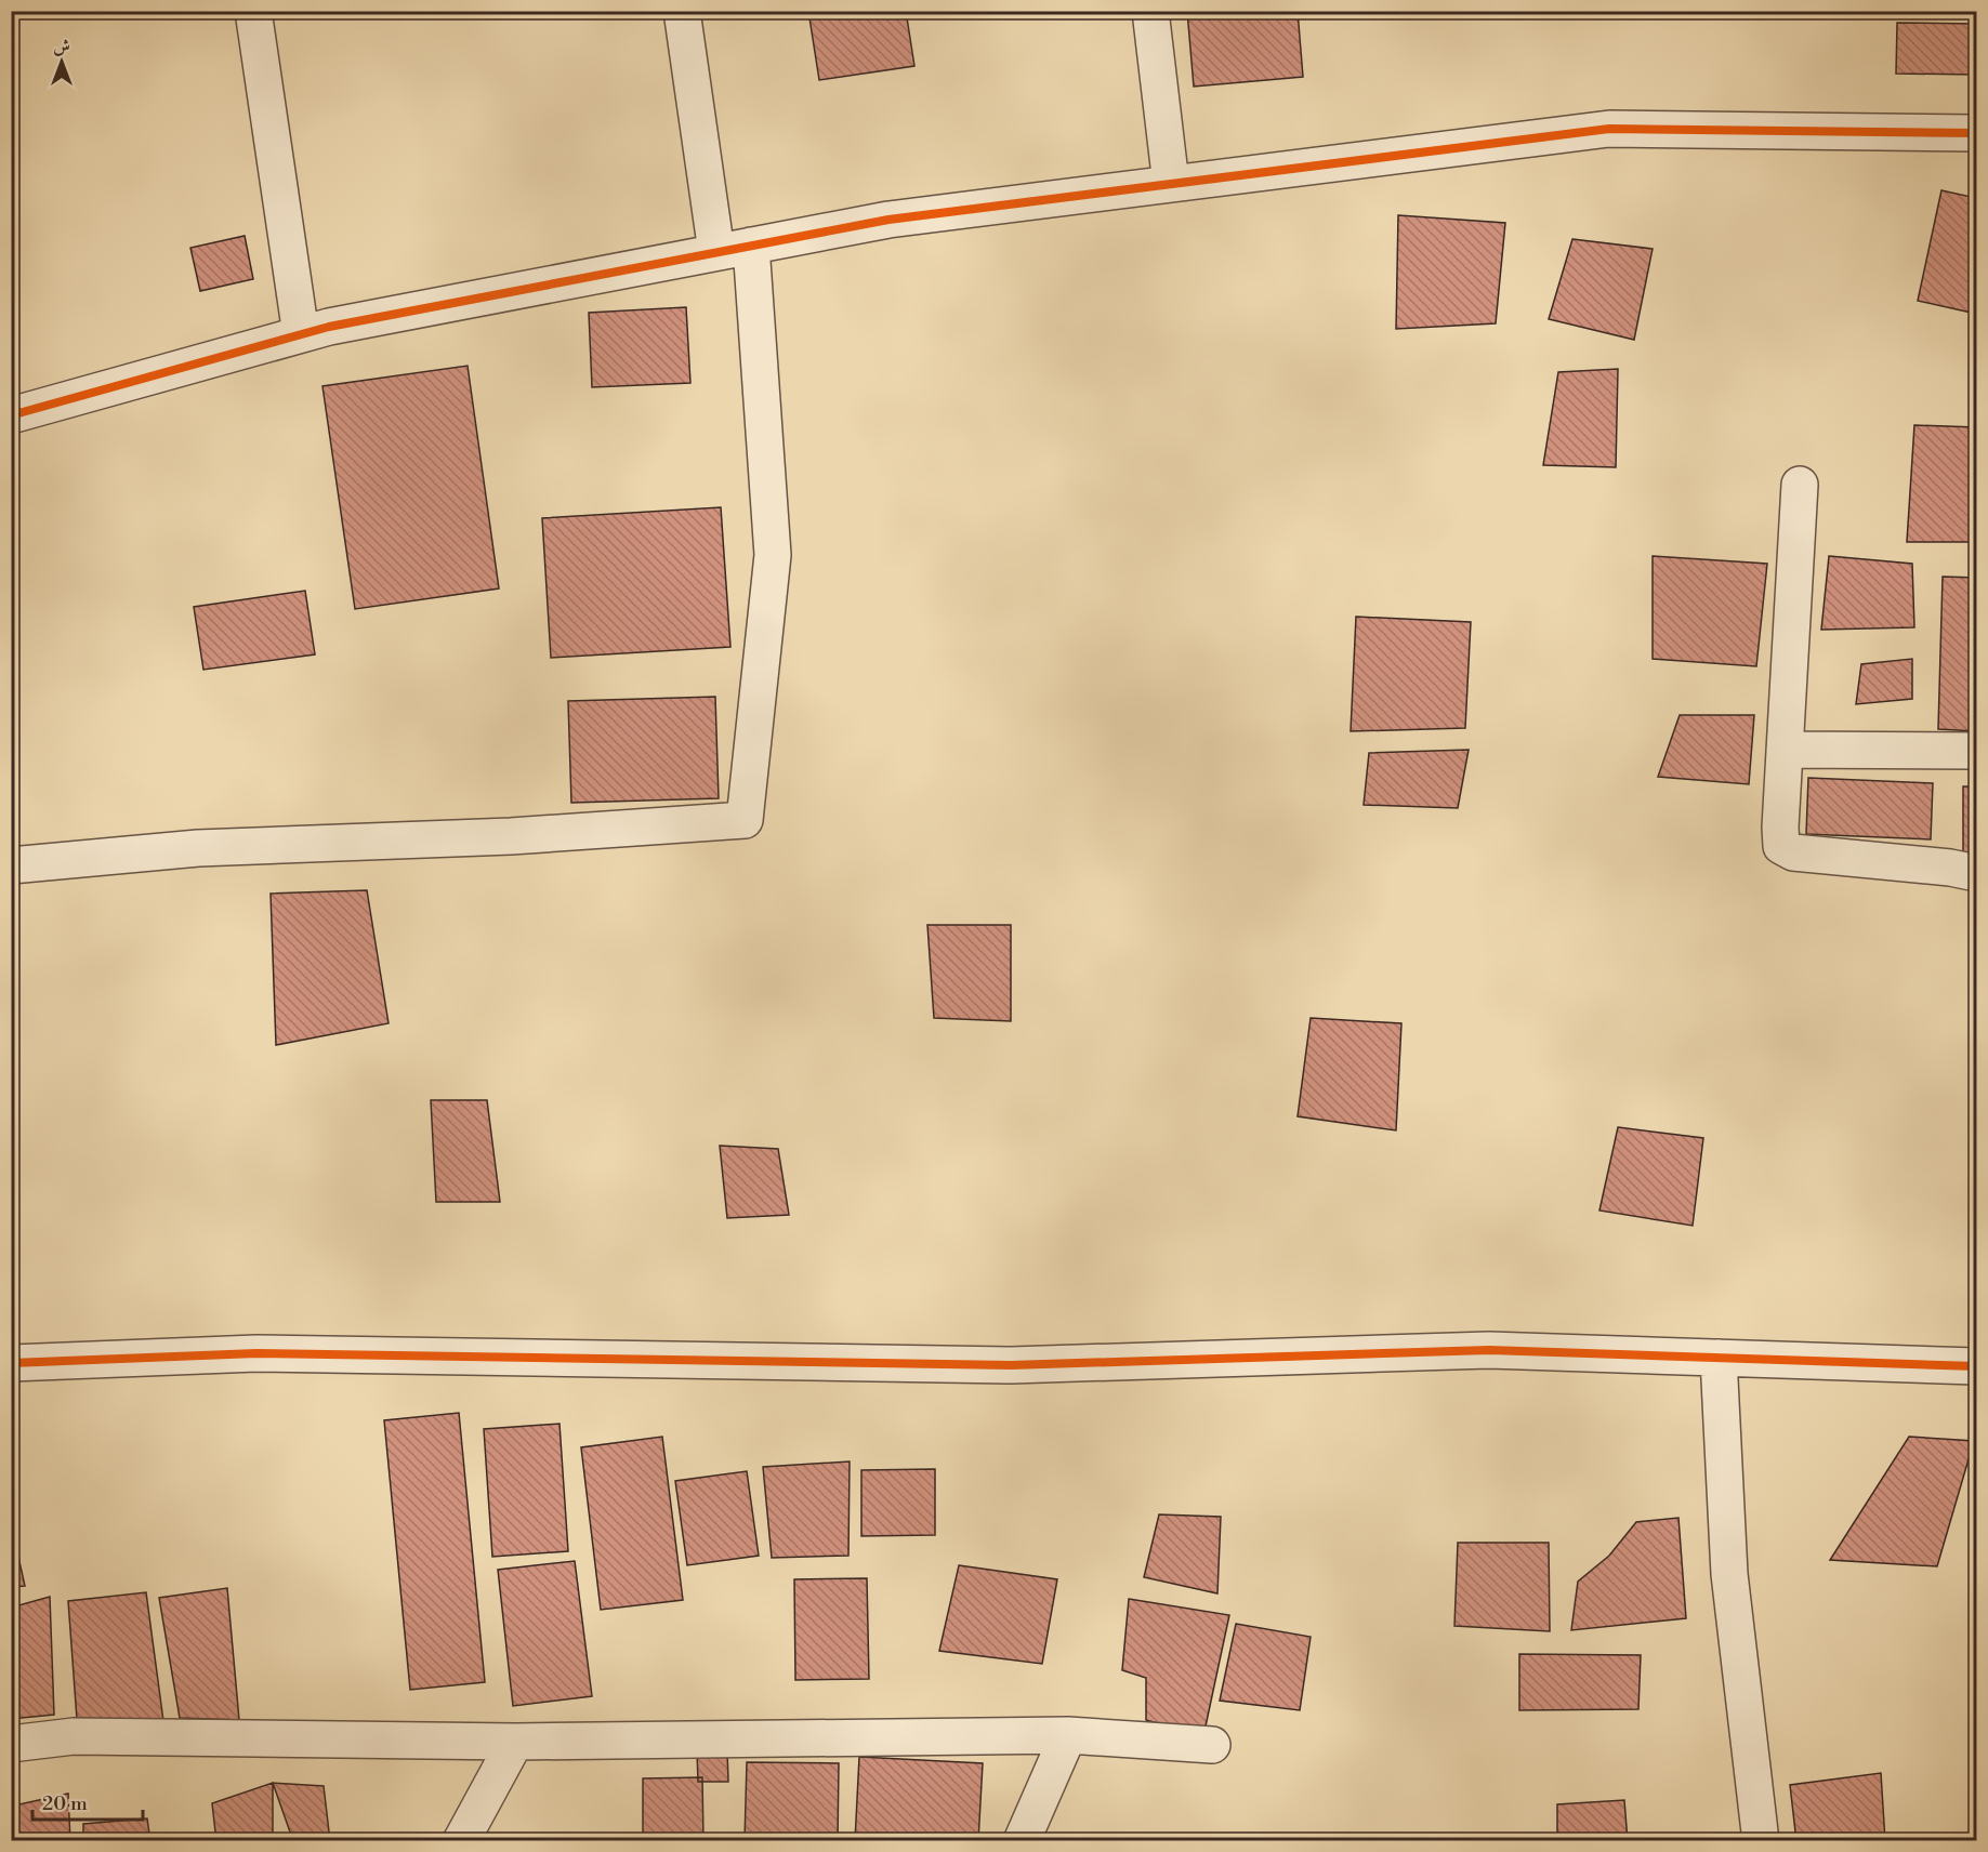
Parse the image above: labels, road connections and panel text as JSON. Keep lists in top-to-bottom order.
{
  "scale_bar": "20 m",
  "north": "top"
}
